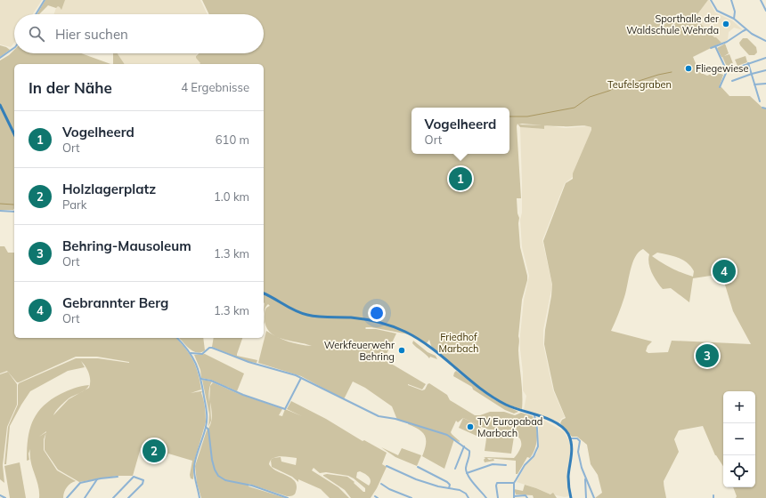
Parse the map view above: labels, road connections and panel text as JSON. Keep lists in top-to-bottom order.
{
  "parks": ["Teufelsgraben", "Friedhof Marbach"],
  "places": [
    "Sporthalle der Waldschule Wehrda",
    "Fliegewiese",
    "Werkfeuerwehr Behring",
    "TV Europabad Marbach"
  ],
  "page": {
    "search": "Hier suchen",
    "heading": ["In der Nähe", "4 Ergebnisse"],
    "popup": ["Vogelheerd", "Ort"],
    "list": [
      {
        "mark": "1",
        "name": "Vogelheerd",
        "note": "Ort",
        "value": "610 m"
      },
      {
        "mark": "2",
        "name": "Holzlagerplatz",
        "note": "Park",
        "value": "1.0 km"
      },
      {
        "mark": "3",
        "name": "Behring-Mausoleum",
        "note": "Ort",
        "value": "1.3 km"
      },
      {
        "mark": "4",
        "name": "Gebrannter Berg",
        "note": "Ort",
        "value": "1.3 km"
      }
    ],
    "pins": [
      "1",
      "4",
      "3",
      "2"
    ],
    "map_buttons": ["+", "−"]
  }
}
